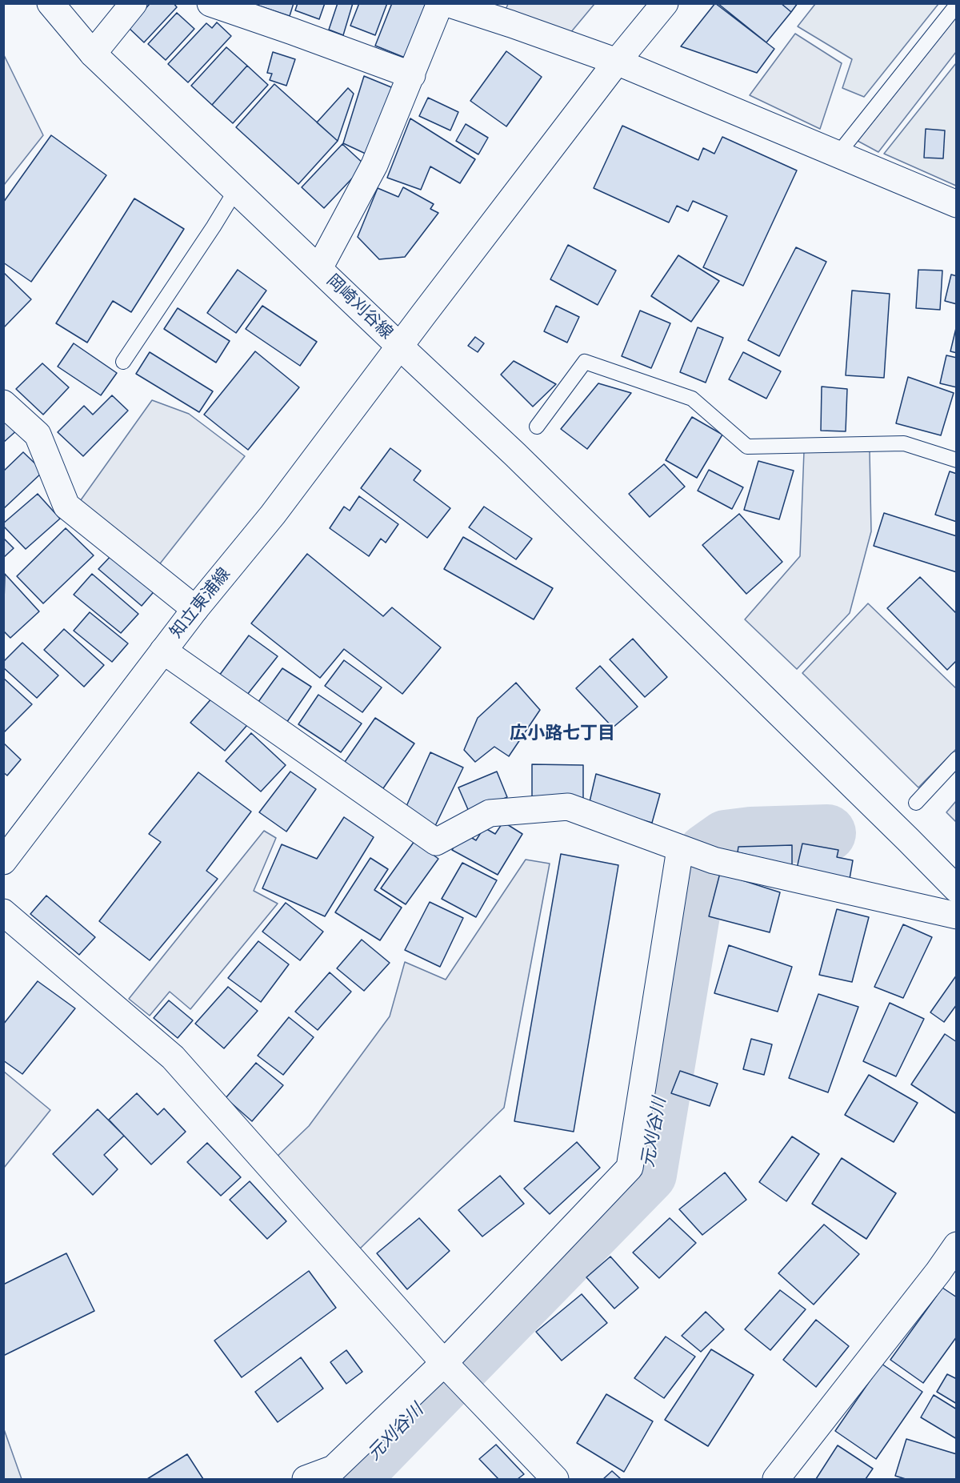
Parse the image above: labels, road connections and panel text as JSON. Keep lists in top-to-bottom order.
{
  "streets": {
    "street": ["岡崎刈谷線", "知立東浦線"]
  },
  "crossings": [
    ["岡崎刈谷線", "知立東浦線"]
  ],
  "districts": ["広小路七丁目"],
  "water": ["元刈谷川"]
}
